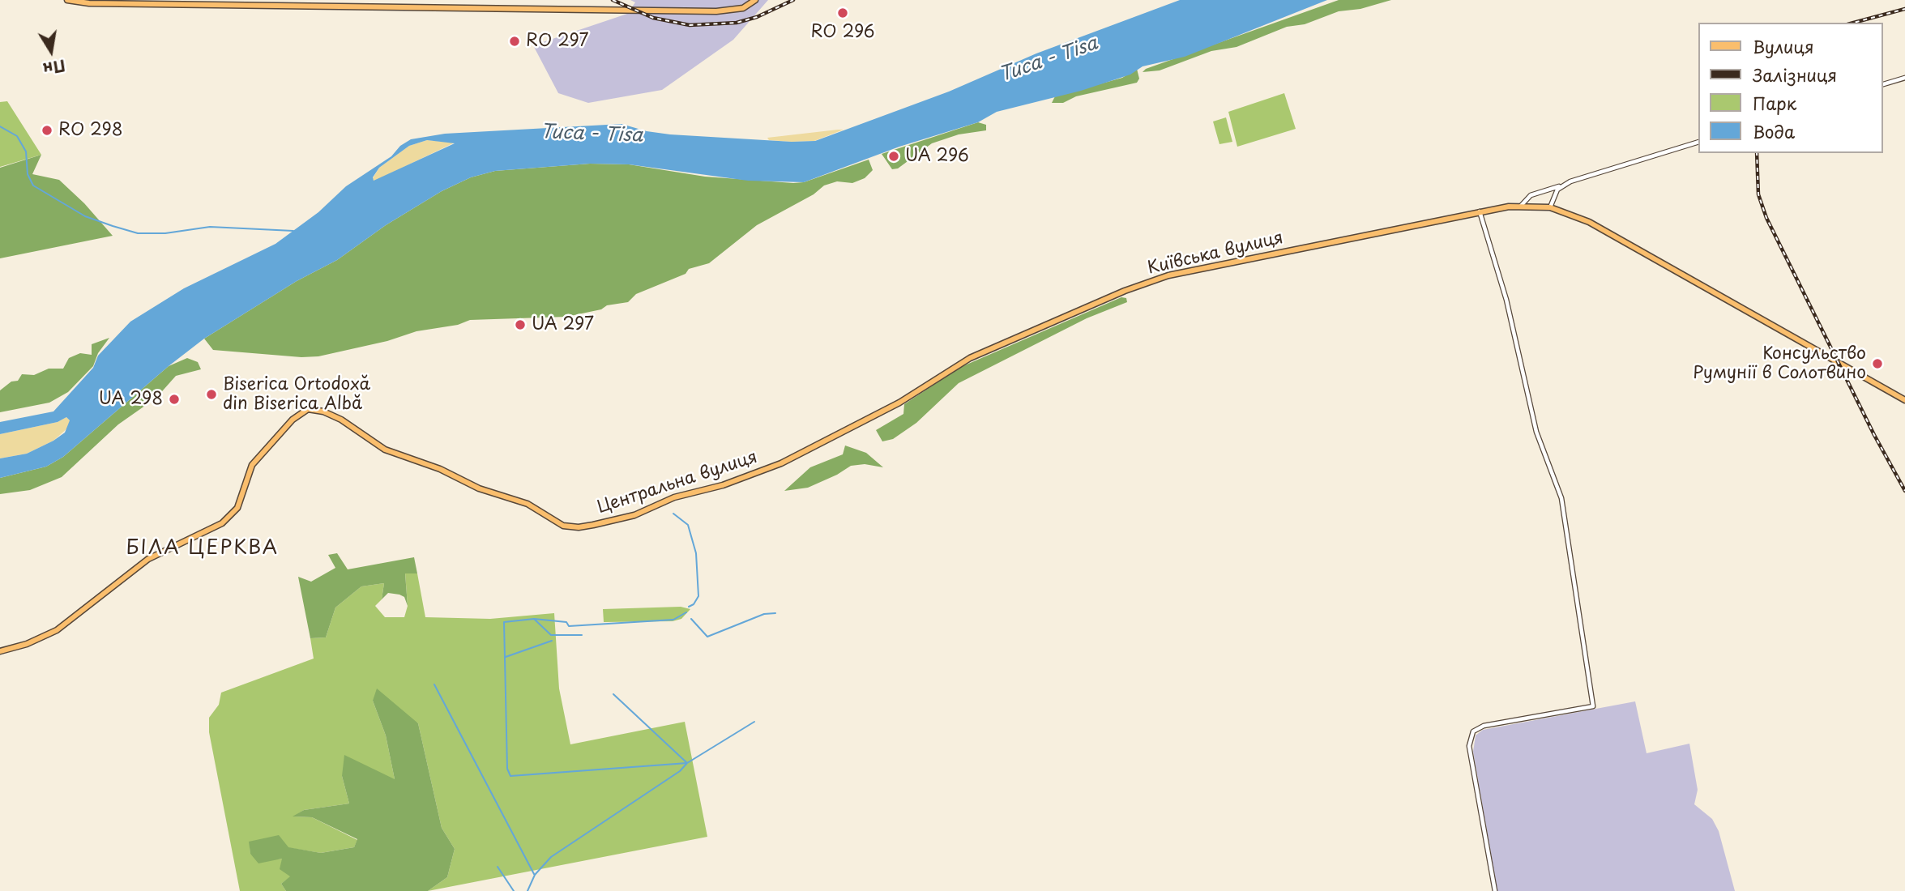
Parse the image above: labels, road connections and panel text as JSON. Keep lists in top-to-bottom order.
{
  "streets": {
    "main road": ["Київська вулиця", "Центральна вулиця"]
  },
  "crossings": [
    ["Київська вулиця", "Центральна вулиця"]
  ],
  "districts": ["БІЛА ЦЕРКВА"],
  "water": ["Тиса - Tisa"],
  "places": [
    "RO 296",
    "RO 297",
    "RO 298",
    "UA 296",
    "UA 297",
    "Консульство Румунії в Солотвино",
    "Biserica Ortodoxă din Biserica Albă",
    "UA 298"
  ],
  "legend": [
    "Вулиця",
    "Залізниця",
    "Парк",
    "Вода"
  ],
  "north": "bottom"
}
